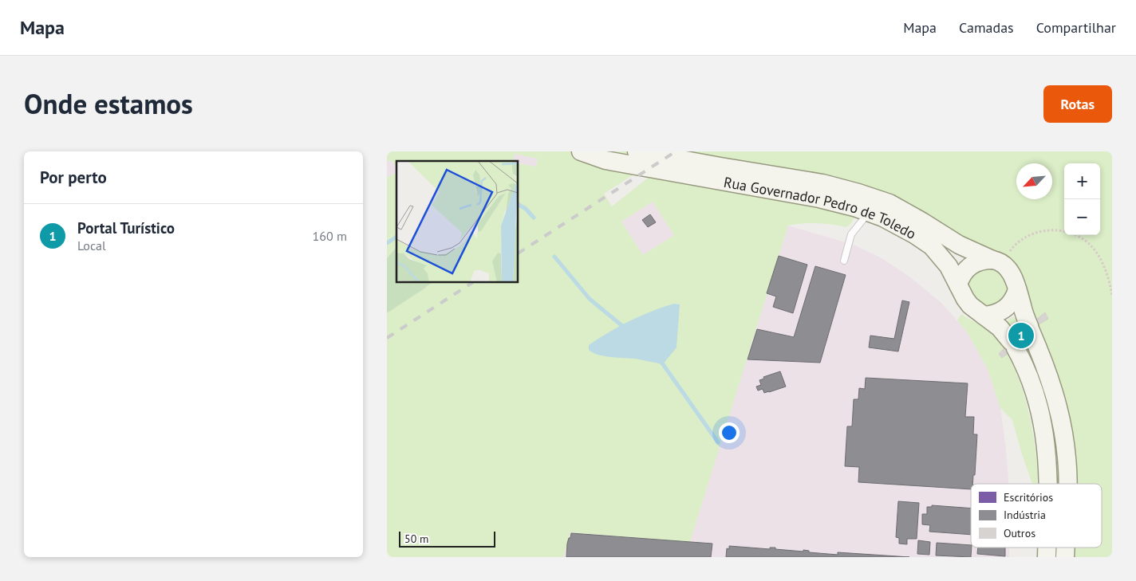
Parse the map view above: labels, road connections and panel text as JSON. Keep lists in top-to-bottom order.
{
  "streets": {
    "main road": ["Rua Governador Pedro de Toledo"]
  },
  "legend": ["Escritórios", "Indústria", "Outros"],
  "scale_bar": "50 m",
  "north": "bottom left",
  "page": {
    "header": "Mapa",
    "nav": ["Mapa", "Camadas", "Compartilhar"],
    "title": "Onde estamos",
    "buttons": "Rotas",
    "heading": "Por perto",
    "map_buttons": ["+", "−"],
    "list": [
      {
        "mark": "1",
        "name": "Portal Turístico",
        "note": "Local",
        "value": "160 m"
      }
    ],
    "pins": "1",
    "scale": "50 m"
  }
}
